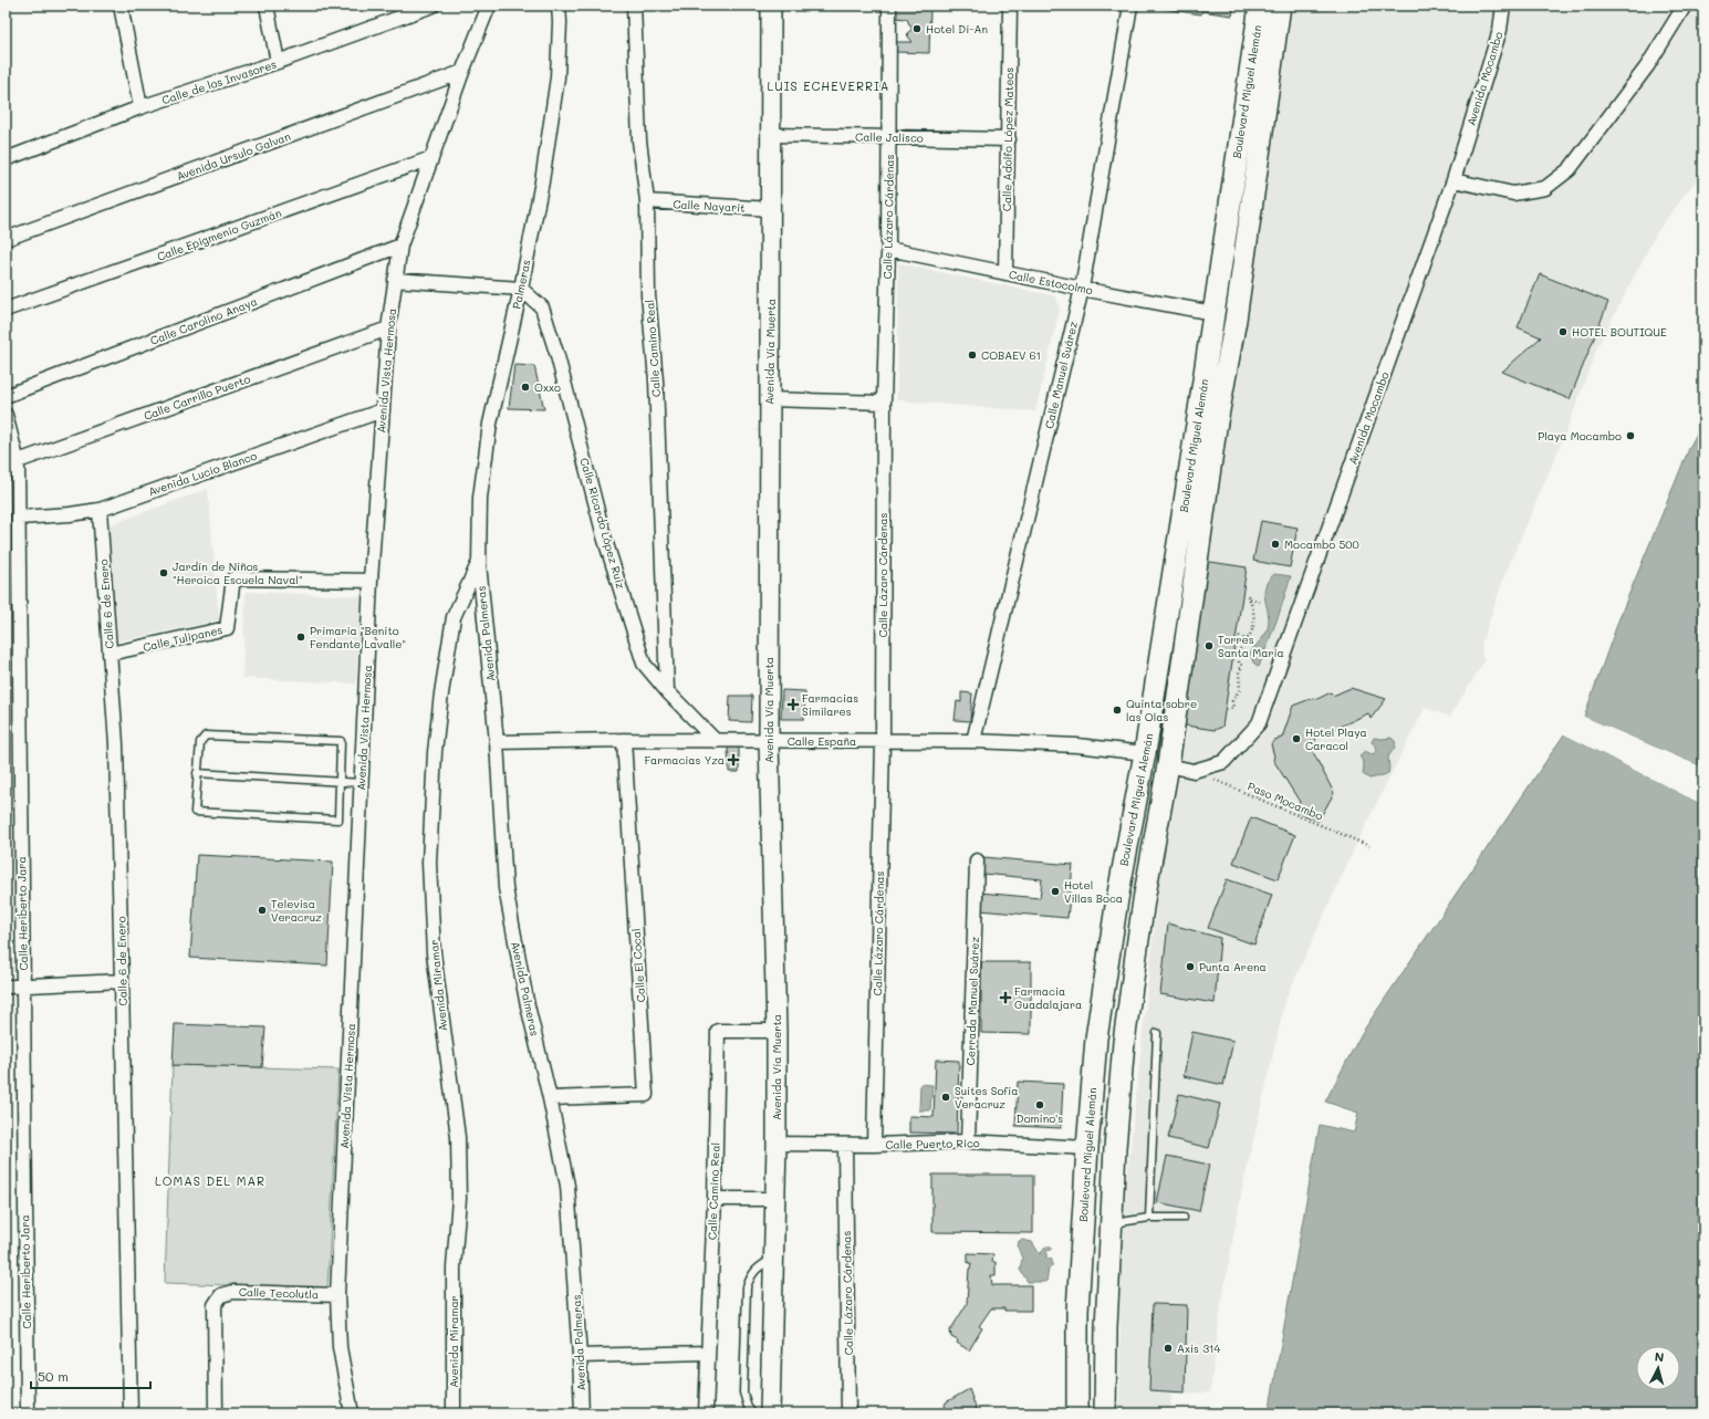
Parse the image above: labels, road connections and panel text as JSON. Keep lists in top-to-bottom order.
{
  "streets": {
    "main road": ["Boulevard Miguel Alemán"],
    "street": [
      "Avenida Mocambo",
      "Calle de los Invasores",
      "Calle Jalisco",
      "Calle Adolfo López Mateos",
      "Avenida Ursulo Galvan",
      "Calle Nayarit",
      "Calle Lázaro Cárdenas",
      "Calle Epigmenio Guzmán",
      "Calle Estocolmo",
      "Palmeras",
      "Calle Carolino Anaya",
      "Calle Camino Real",
      "Avenida Vía Muerta",
      "Avenida Vista Hermosa",
      "Calle Manuel Suárez",
      "Calle Carrillo Puerto",
      "Avenida Lucio Blanco",
      "Calle Ricardo López Ruiz",
      "Calle 6 de Enero",
      "Avenida Palmeras",
      "Calle Tulipanes",
      "Calle España",
      "Calle Heriberto Jara",
      "Calle El Cocal",
      "Avenida Miramar",
      "Cerrada Manuel Suárez",
      "Calle Puerto Rico",
      "Calle Tecolutla"
    ],
    "path": ["Paso Mocambo"]
  },
  "crossings": [
    ["Avenida Mocambo", "Boulevard Miguel Alemán"],
    ["Avenida Mocambo", "Paso Mocambo"],
    ["Boulevard Miguel Alemán", "Calle Estocolmo"],
    ["Boulevard Miguel Alemán", "Calle España"],
    ["Boulevard Miguel Alemán", "Calle Puerto Rico"],
    ["Calle Jalisco", "Calle Adolfo López Mateos"],
    ["Calle Jalisco", "Calle Lázaro Cárdenas"],
    ["Calle Jalisco", "Avenida Vía Muerta"],
    ["Calle Adolfo López Mateos", "Calle Estocolmo"],
    ["Avenida Ursulo Galvan", "Avenida Vista Hermosa"],
    ["Calle Nayarit", "Calle Camino Real"],
    ["Calle Nayarit", "Avenida Vía Muerta"],
    ["Calle Lázaro Cárdenas", "Calle Estocolmo"],
    ["Calle Lázaro Cárdenas", "Calle España"],
    ["Calle Lázaro Cárdenas", "Calle Puerto Rico"],
    ["Calle Epigmenio Guzmán", "Avenida Vista Hermosa"],
    ["Calle Estocolmo", "Calle Manuel Suárez"],
    ["Palmeras", "Calle Ricardo López Ruiz"],
    ["Palmeras", "Avenida Palmeras"],
    ["Palmeras", "Avenida Miramar"],
    ["Calle Carolino Anaya", "Avenida Vista Hermosa"],
    ["Calle Camino Real", "Avenida Vía Muerta"],
    ["Calle Camino Real", "Calle Ricardo López Ruiz"],
    ["Avenida Vía Muerta", "Calle España"],
    ["Avenida Vía Muerta", "Calle Puerto Rico"],
    ["Avenida Vista Hermosa", "Calle Carrillo Puerto"],
    ["Avenida Vista Hermosa", "Avenida Lucio Blanco"],
    ["Avenida Vista Hermosa", "Calle Tulipanes"],
    ["Avenida Vista Hermosa", "Calle Tecolutla"],
    ["Calle Manuel Suárez", "Calle España"],
    ["Calle Carrillo Puerto", "Calle Heriberto Jara"],
    ["Avenida Lucio Blanco", "Calle 6 de Enero"],
    ["Avenida Lucio Blanco", "Calle Heriberto Jara"],
    ["Calle Ricardo López Ruiz", "Calle España"],
    ["Calle 6 de Enero", "Calle Tulipanes"],
    ["Avenida Palmeras", "Calle España"],
    ["Avenida Palmeras", "Calle El Cocal"],
    ["Avenida Palmeras", "Avenida Miramar"],
    ["Calle España", "Calle El Cocal"],
    ["Cerrada Manuel Suárez", "Calle Puerto Rico"]
  ],
  "districts": ["LUIS ECHEVERRIA", "LOMAS DEL MAR"],
  "places": {
    "other": [
      "Hotel Di-An",
      "HOTEL BOUTIQUE",
      "COBAEV 61",
      "Oxxo",
      "Playa Mocambo",
      "Mocambo 500",
      "Jardín de Niños \"Heroica Escuela Naval\"",
      "Primaria \"Benito Fendante Lavalle\"",
      "Torres Santa María",
      "Quinta sobre las Olas",
      "Hotel Playa Caracol",
      "Hotel Villas Boca",
      "Televisa Veracruz",
      "Punta Arena",
      "Suites Sofia Veracruz",
      "Domino's",
      "Axis 314"
    ],
    "health": ["Farmacias Similares", "Farmacias Yza", "Farmacia Guadalajara"]
  },
  "scale_bar": "50 m",
  "north": "top"
}
